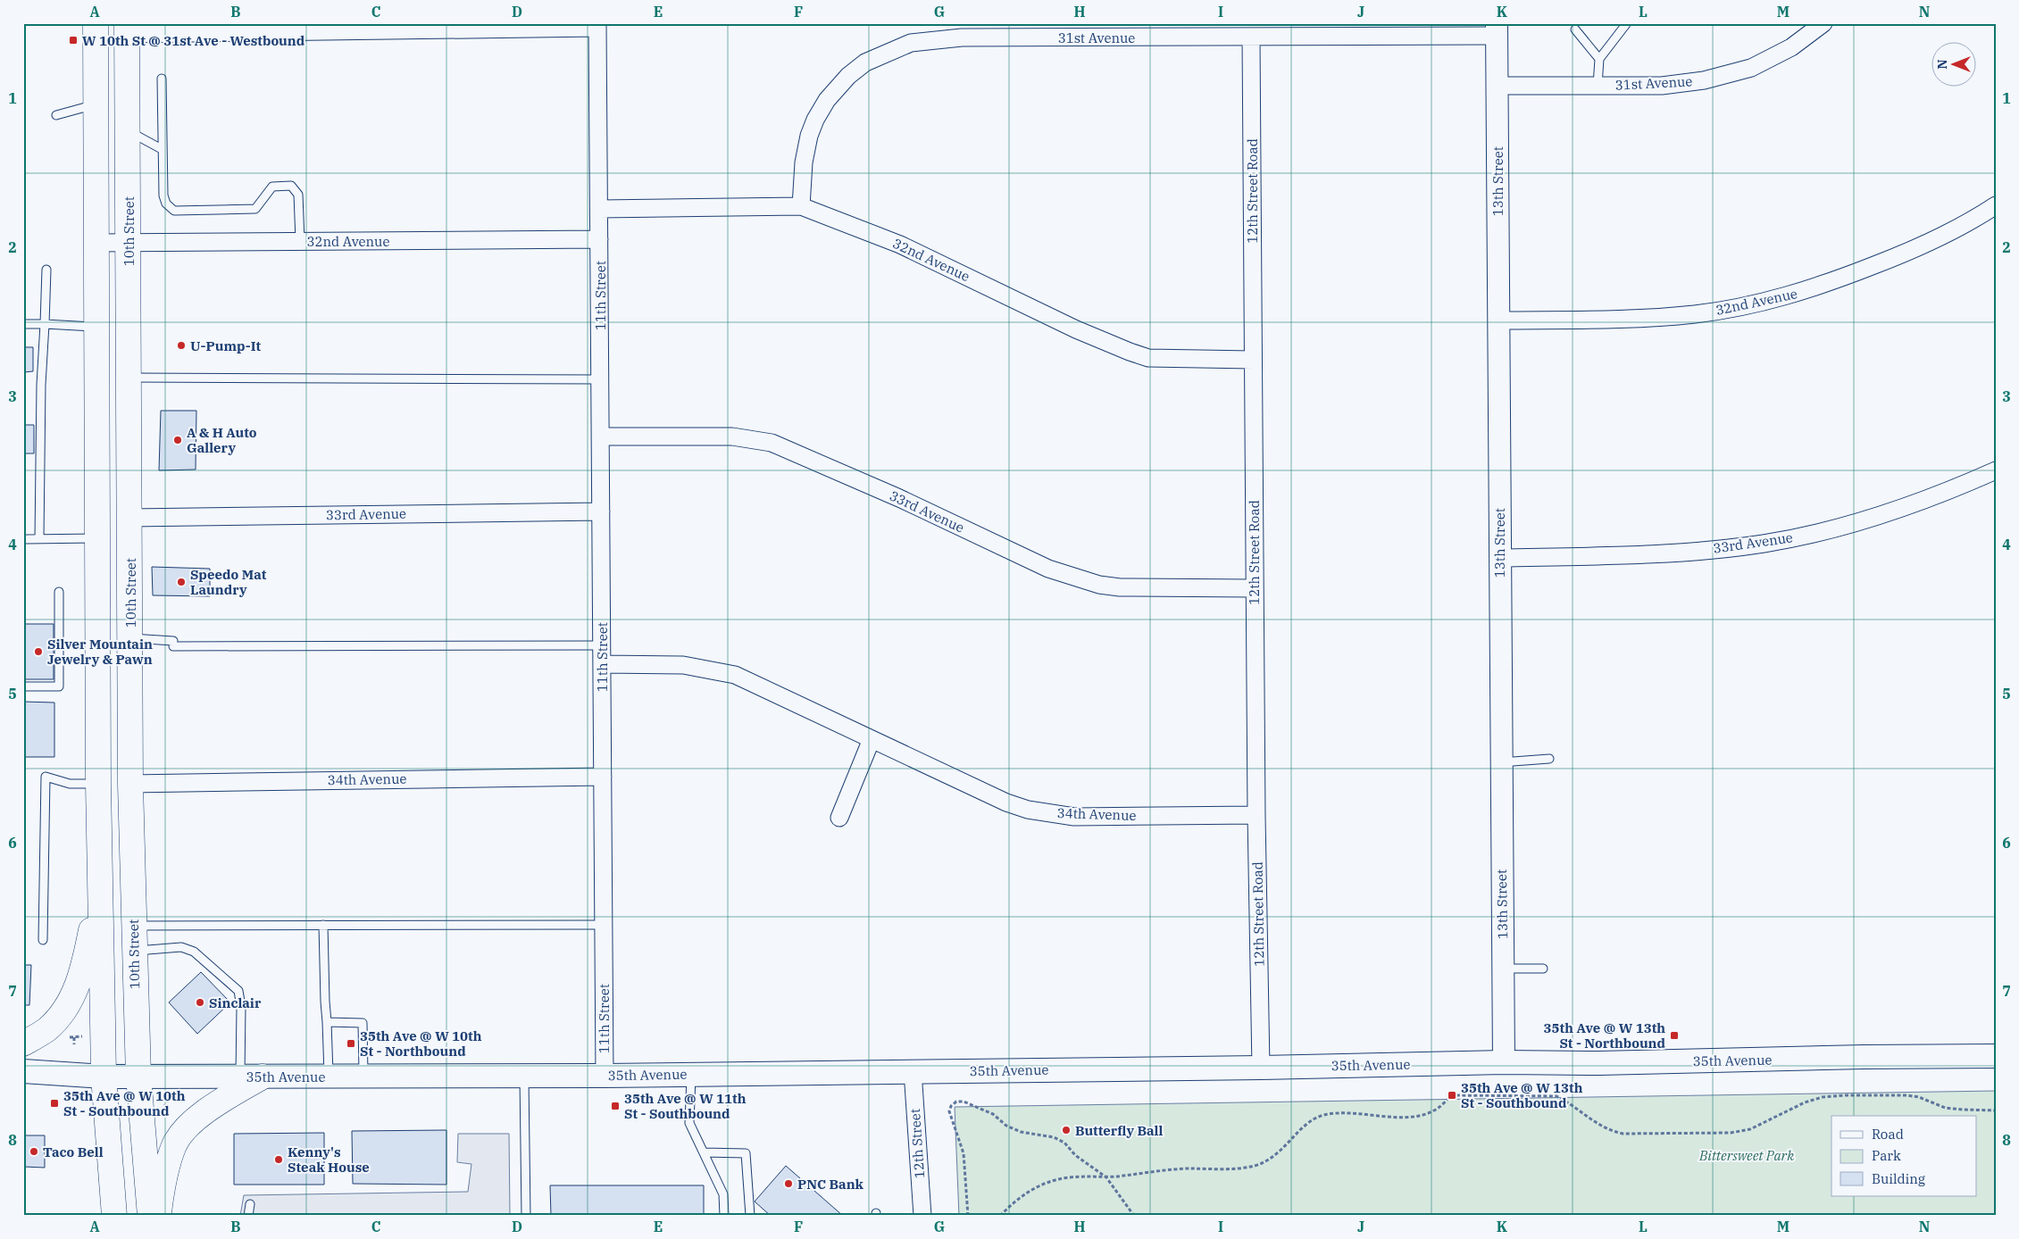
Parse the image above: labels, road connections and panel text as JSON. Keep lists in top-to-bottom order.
{
  "streets": {
    "main road": ["10th Street", "35th Avenue"],
    "street": [
      "31st Avenue",
      "13th Street",
      "12th Street Road",
      "32nd Avenue",
      "11th Street",
      "33rd Avenue",
      "34th Avenue",
      "12th Street"
    ]
  },
  "crossings": [
    ["31st Avenue", "13th Street"],
    ["31st Avenue", "12th Street Road"],
    ["31st Avenue", "32nd Avenue"],
    ["13th Street", "32nd Avenue"],
    ["13th Street", "33rd Avenue"],
    ["13th Street", "35th Avenue"],
    ["12th Street Road", "32nd Avenue"],
    ["12th Street Road", "33rd Avenue"],
    ["12th Street Road", "34th Avenue"],
    ["12th Street Road", "35th Avenue"],
    ["10th Street", "32nd Avenue"],
    ["10th Street", "33rd Avenue"],
    ["10th Street", "34th Avenue"],
    ["10th Street", "35th Avenue"],
    ["32nd Avenue", "11th Street"],
    ["11th Street", "33rd Avenue"],
    ["11th Street", "34th Avenue"],
    ["11th Street", "35th Avenue"],
    ["35th Avenue", "12th Street"]
  ],
  "parks": ["Bittersweet Park"],
  "places": {
    "transit": [
      "W 10th St @ 31st Ave - Westbound",
      "35th Ave @ W 13th St - Northbound",
      "35th Ave @ W 10th St - Northbound",
      "35th Ave @ W 13th St - Southbound",
      "35th Ave @ W 10th St - Southbound",
      "35th Ave @ W 11th St - Southbound"
    ],
    "other": [
      "U-Pump-It",
      "A & H Auto Gallery",
      "Speedo Mat Laundry",
      "Silver Mountain Jewelry & Pawn",
      "Sinclair",
      "Butterfly Ball",
      "Taco Bell",
      "Kenny's Steak House",
      "PNC Bank"
    ]
  },
  "legend": ["Road", "Park", "Building"],
  "north": "left",
  "grid": {
    "columns": [
      "A",
      "B",
      "C",
      "D",
      "E",
      "F",
      "G",
      "H",
      "I",
      "J",
      "K",
      "L",
      "M",
      "N"
    ],
    "rows": [
      "1",
      "2",
      "3",
      "4",
      "5",
      "6",
      "7",
      "8"
    ]
  }
}
